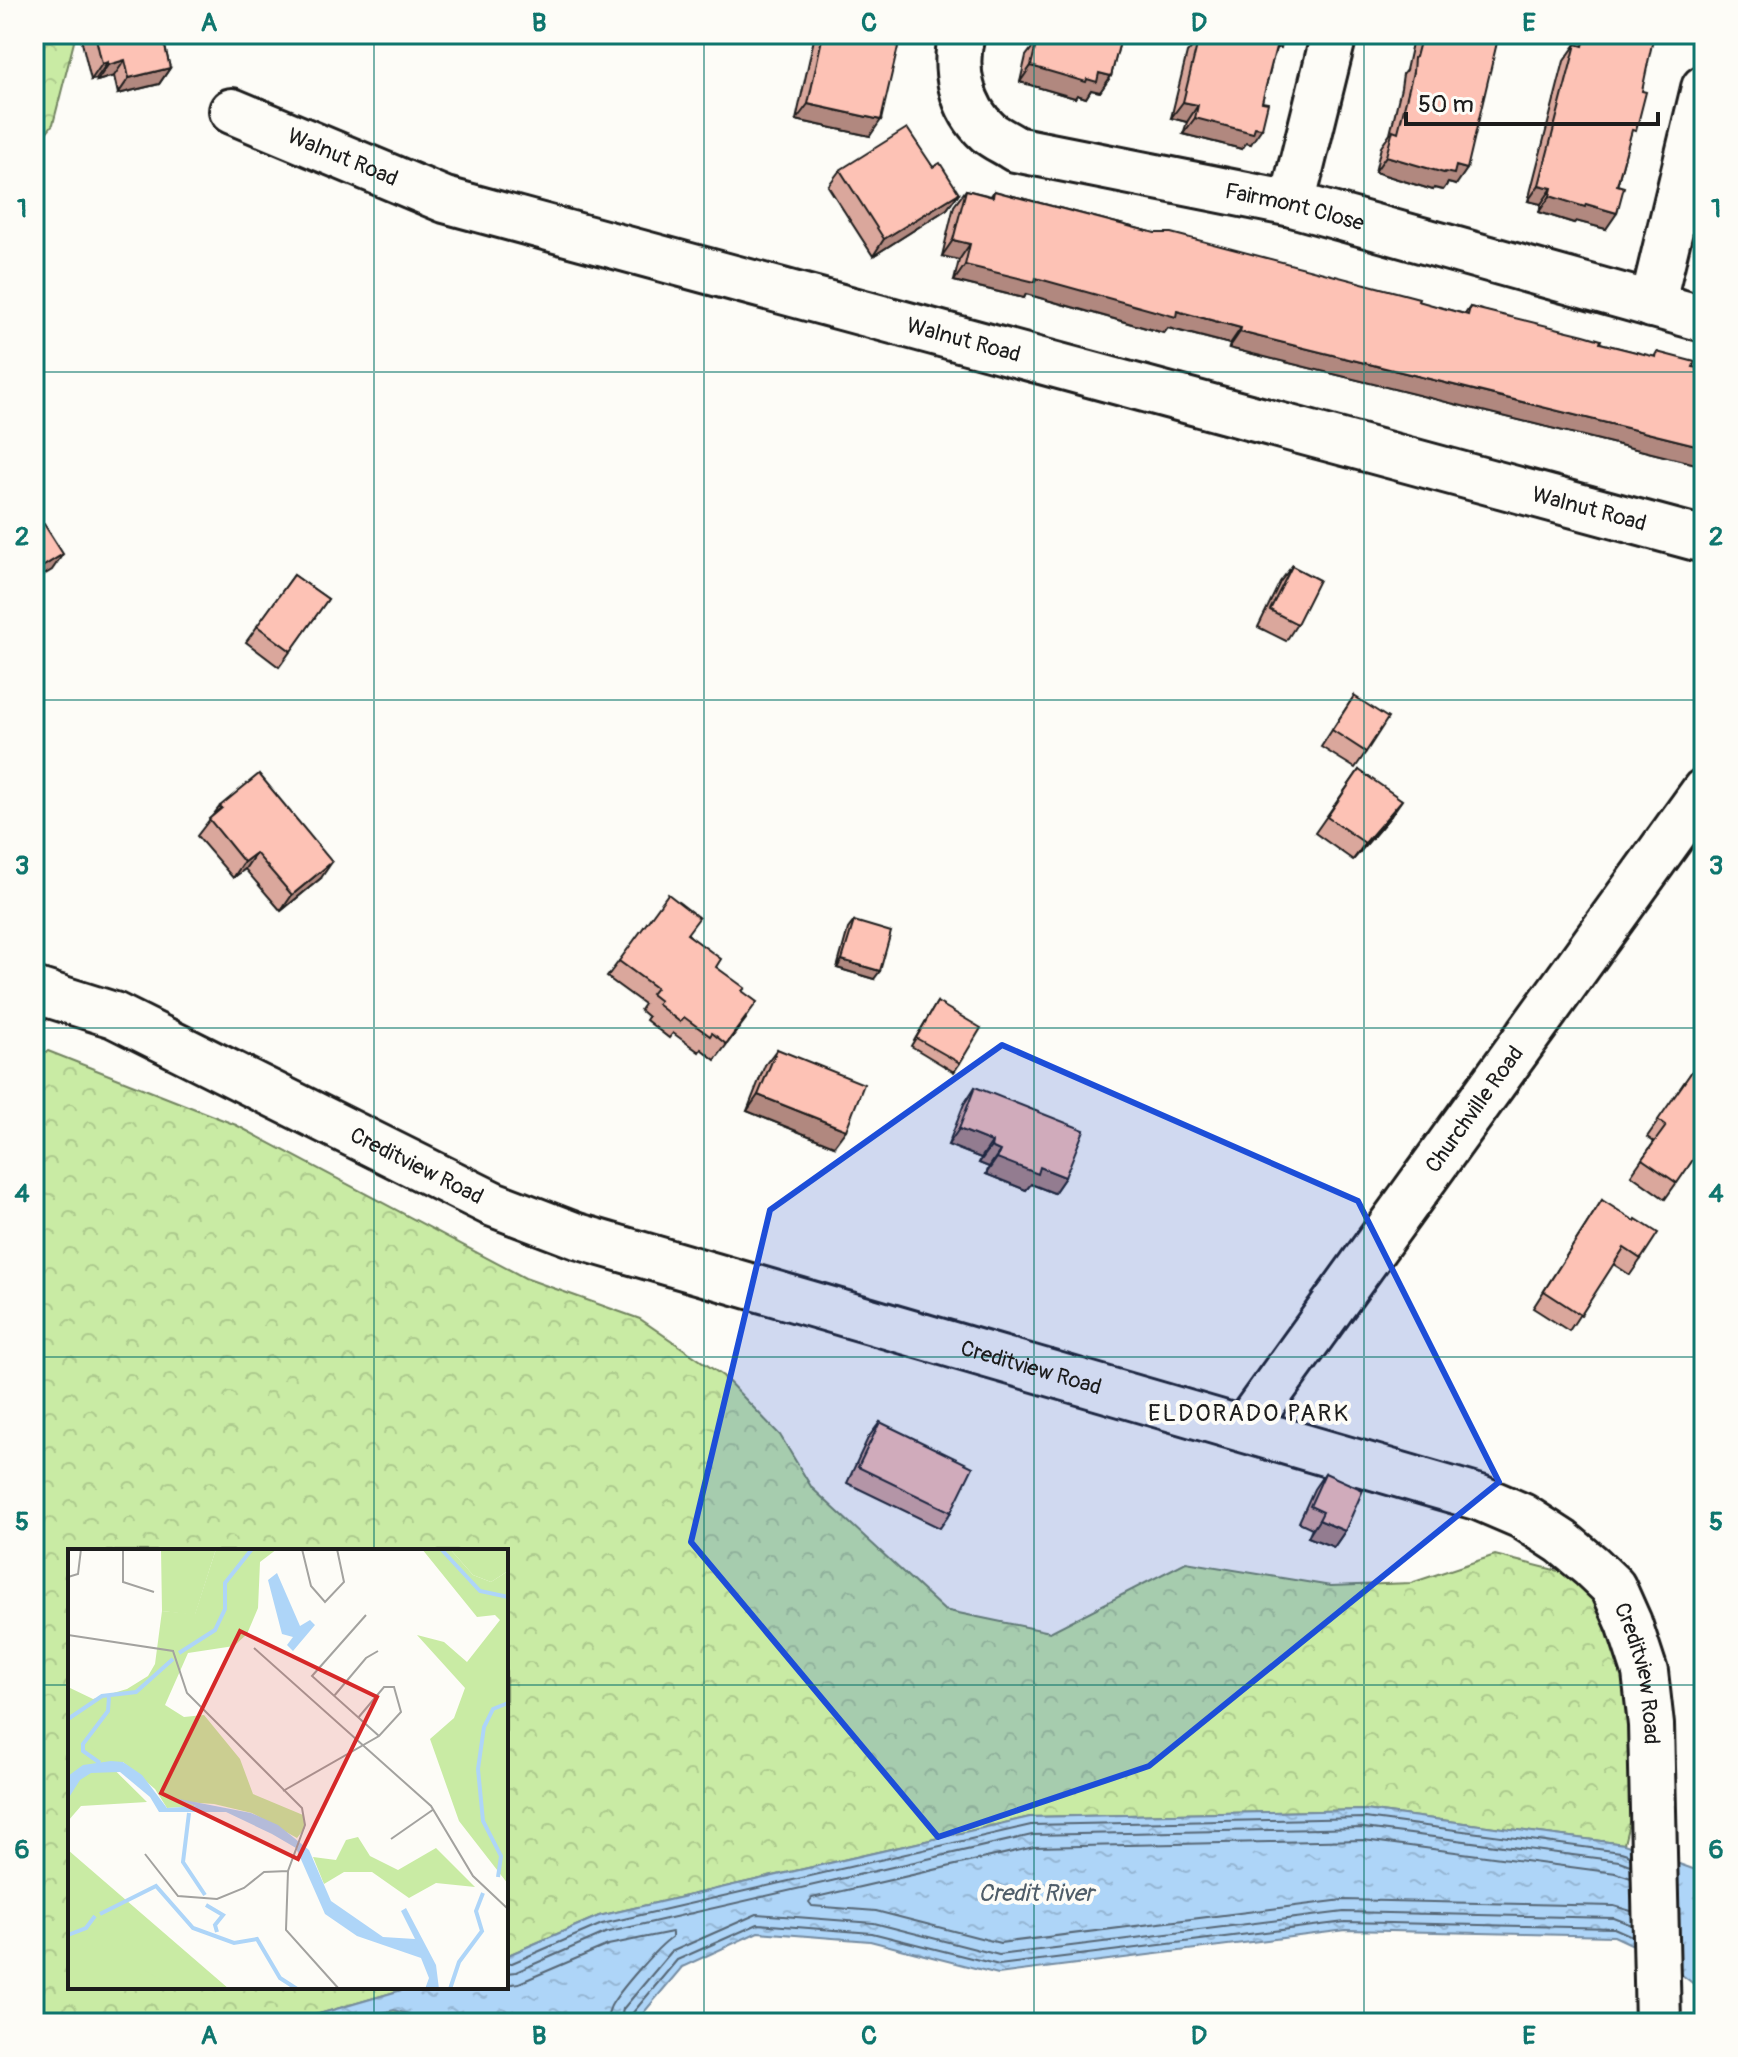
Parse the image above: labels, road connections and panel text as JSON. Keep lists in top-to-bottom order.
{
  "streets": {
    "street": [
      "Walnut Road",
      "Fairmont Close",
      "Churchville Road",
      "Creditview Road"
    ]
  },
  "crossings": [
    ["Churchville Road", "Creditview Road"]
  ],
  "districts": ["ELDORADO PARK"],
  "water": ["Credit River"],
  "scale_bar": "50 m",
  "grid": {
    "columns": [
      "A",
      "B",
      "C",
      "D",
      "E"
    ],
    "rows": [
      "1",
      "2",
      "3",
      "4",
      "5",
      "6"
    ]
  }
}
